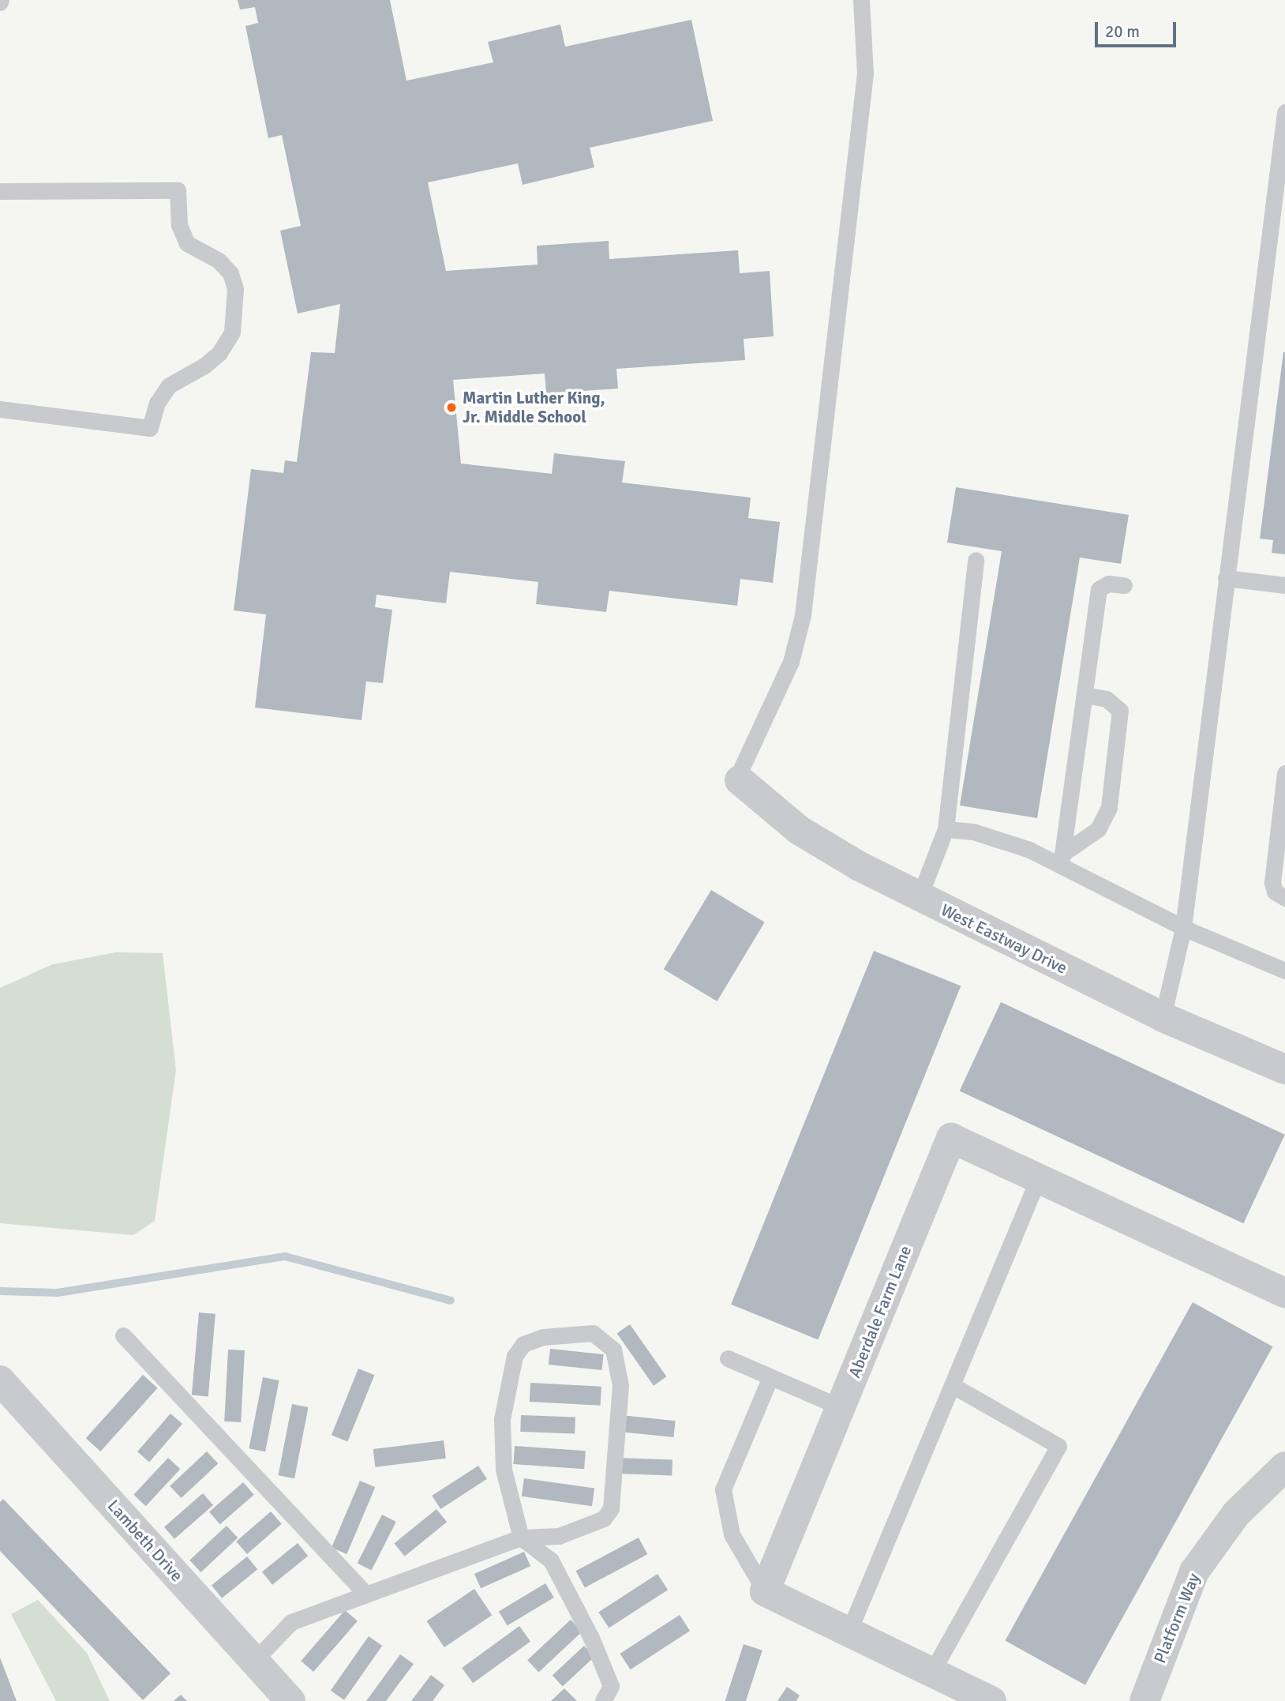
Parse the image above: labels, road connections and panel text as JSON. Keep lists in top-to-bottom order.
{
  "streets": {
    "street": [
      "West Eastway Drive",
      "Aberdale Farm Lane",
      "Lambeth Drive",
      "Platform Way"
    ]
  },
  "places": ["Martin Luther King, Jr. Middle School"],
  "scale_bar": "20 m"
}
